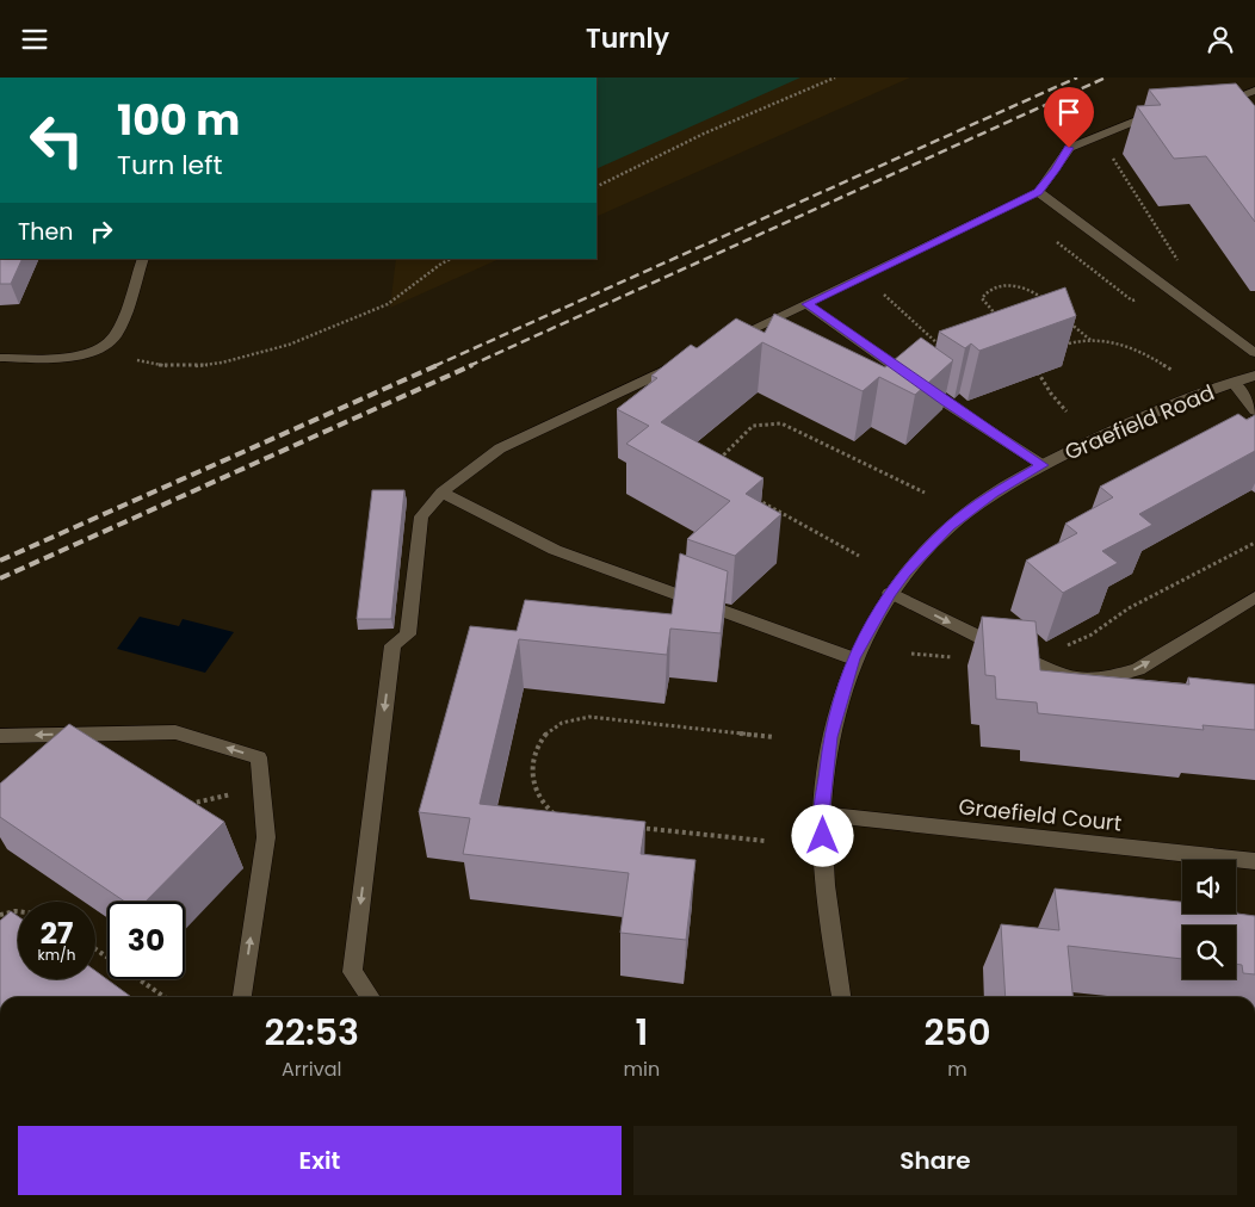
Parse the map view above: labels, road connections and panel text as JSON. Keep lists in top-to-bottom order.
{
  "streets": {
    "street": ["Graefield Road", "Graefield Court"]
  },
  "crossings": [
    ["Graefield Road", "Graefield Court"]
  ],
  "page": {
    "header": "Turnly",
    "turn": ["100 m", "Turn left"],
    "then": "Then",
    "speed": "27 km/h",
    "limit": "30",
    "eta": [
      "22:53",
      "Arrival",
      "1",
      "min",
      "250",
      "m"
    ],
    "buttons": ["Exit", "Share"]
  }
}
